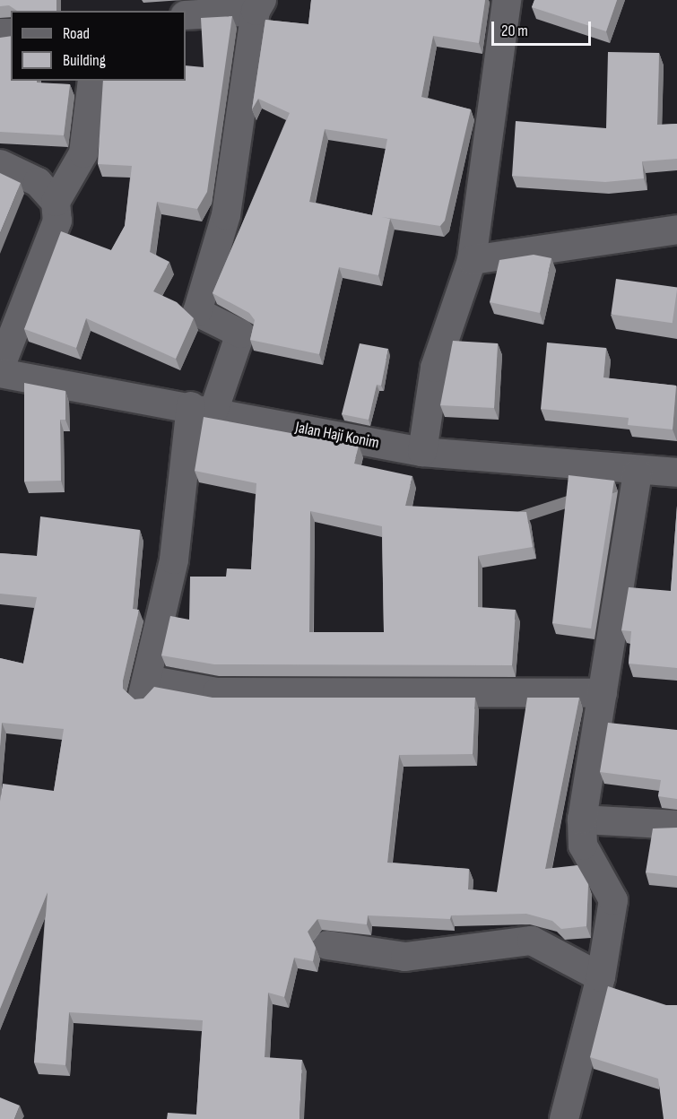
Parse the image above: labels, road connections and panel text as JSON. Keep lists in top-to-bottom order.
{
  "streets": {
    "street": ["Jalan Haji Konim"]
  },
  "legend": ["Road", "Building"],
  "scale_bar": "20 m"
}
